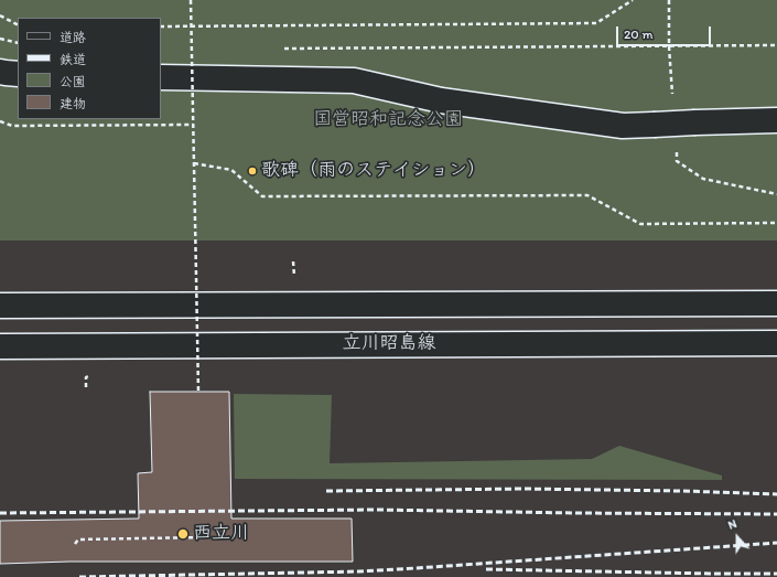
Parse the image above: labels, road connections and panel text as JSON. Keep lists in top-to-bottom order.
{
  "streets": {
    "main road": ["立川昭島線"]
  },
  "parks": ["国営昭和記念公園"],
  "places": ["歌碑（雨のステイション）", "西立川"],
  "legend": [
    "道路",
    "鉄道",
    "公園",
    "建物"
  ],
  "scale_bar": "20 m",
  "north": "top"
}
